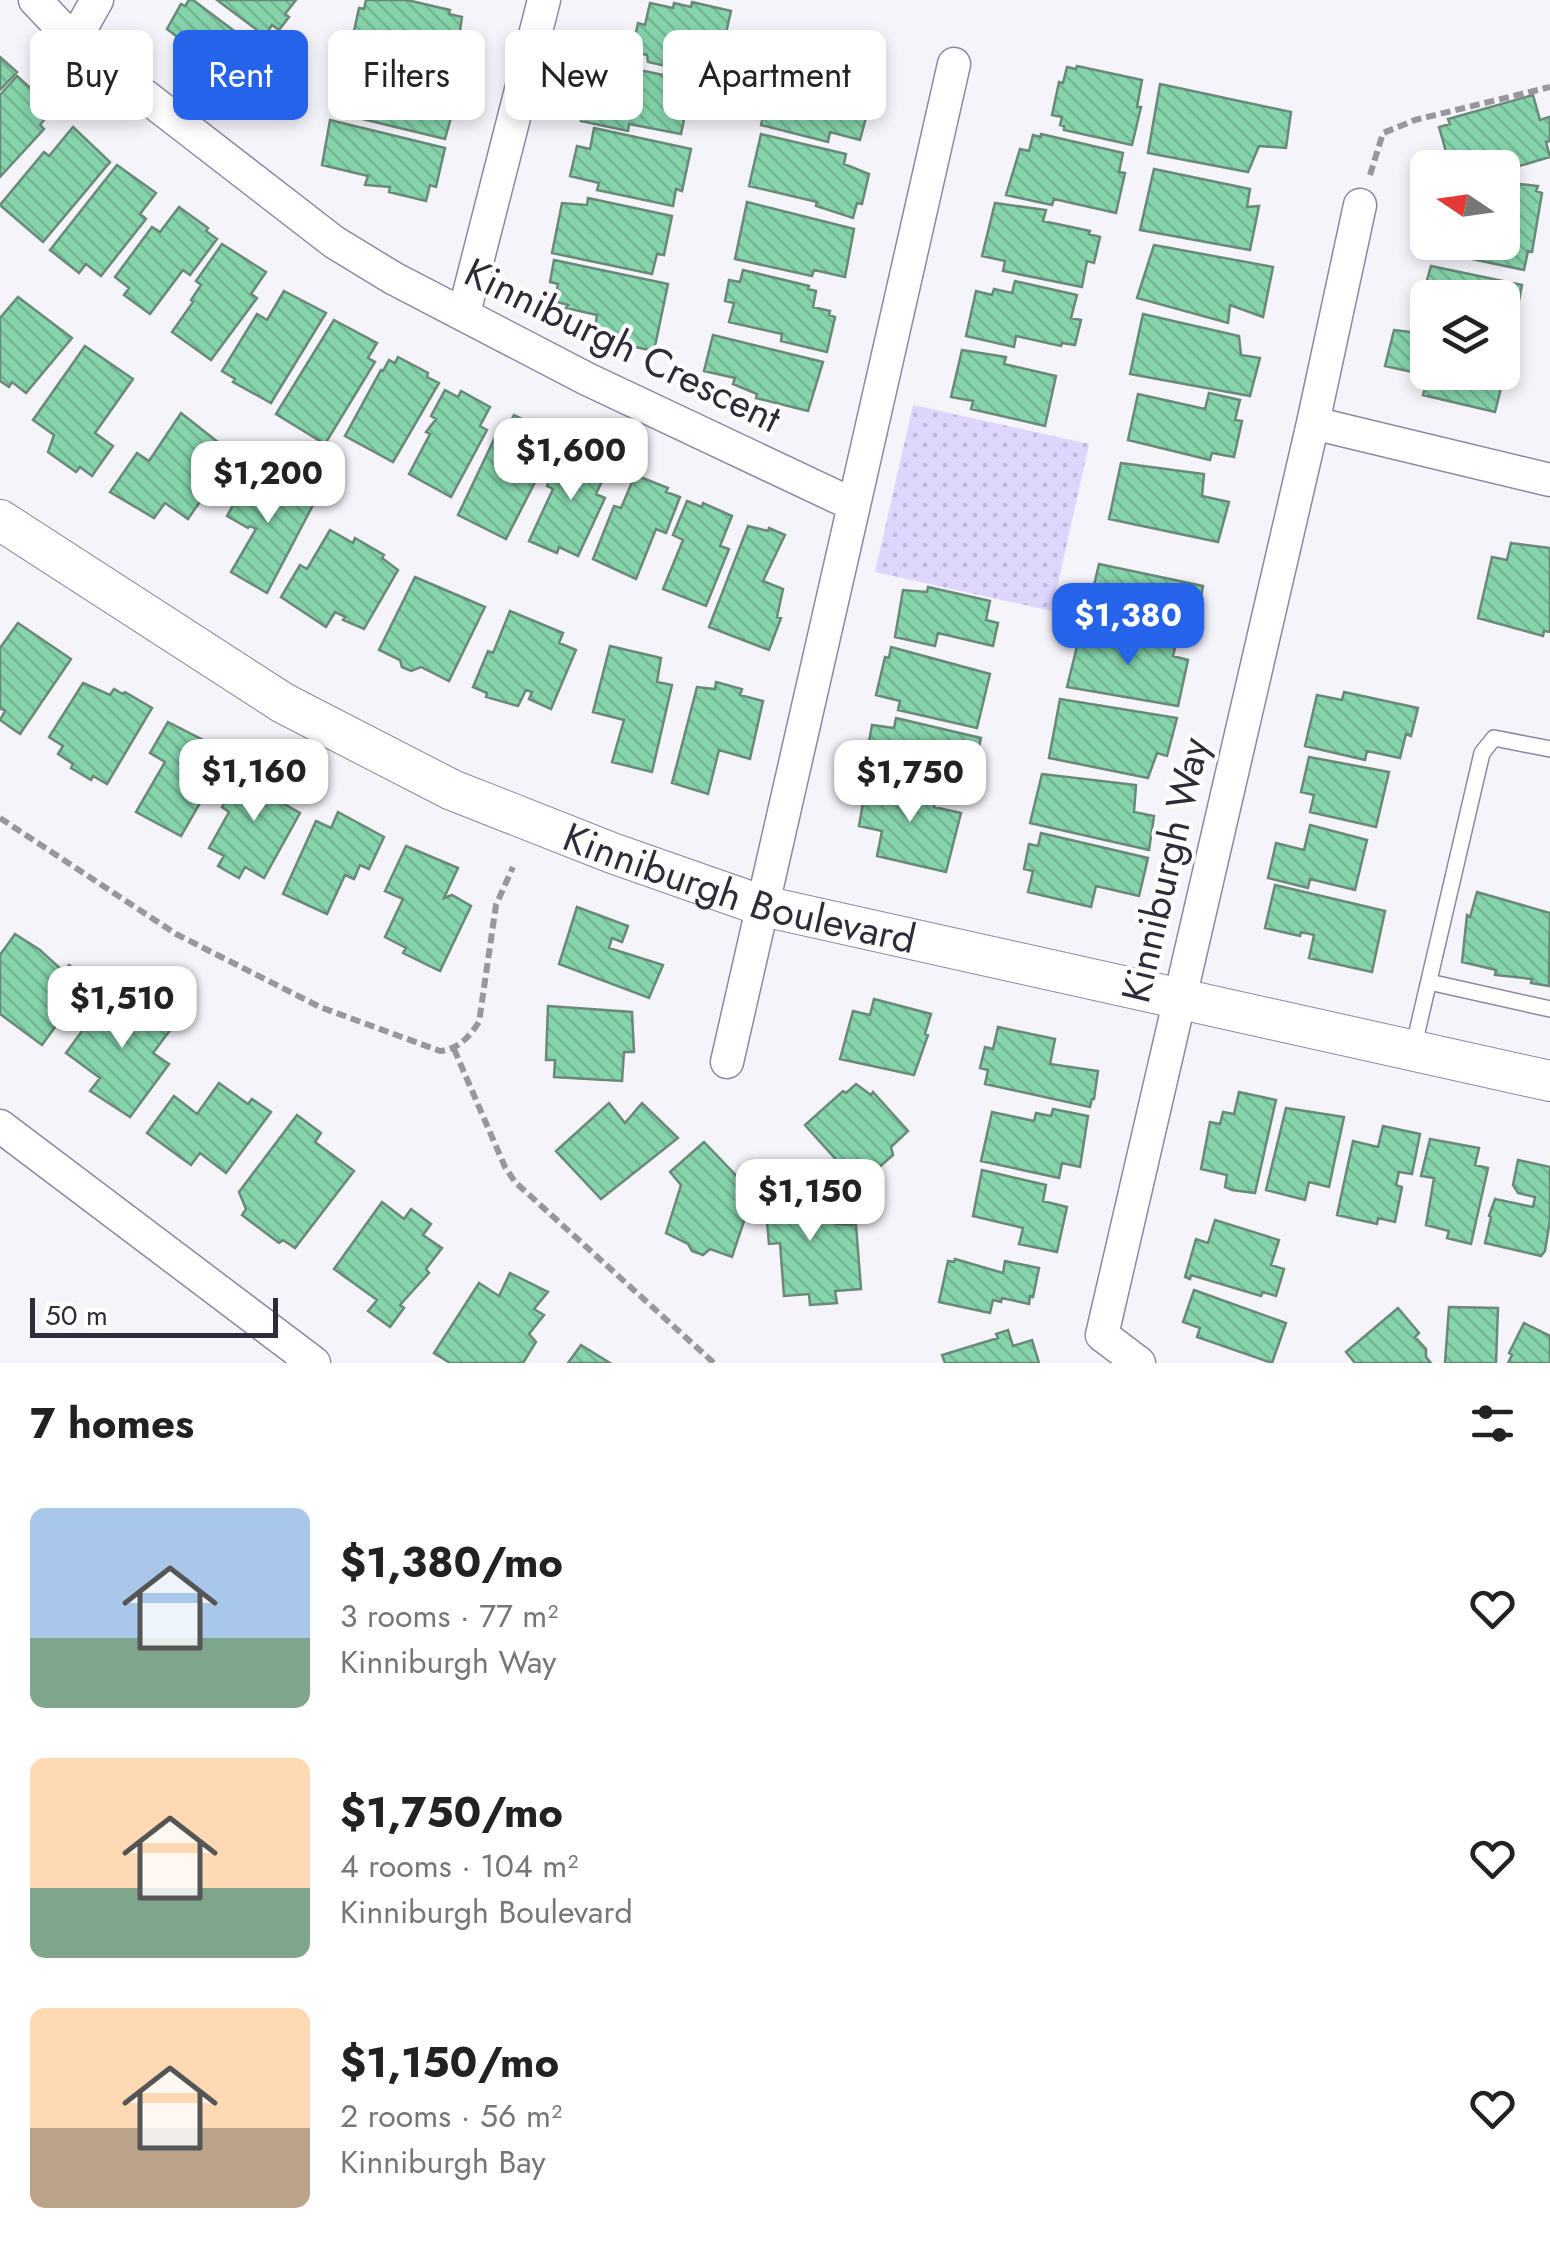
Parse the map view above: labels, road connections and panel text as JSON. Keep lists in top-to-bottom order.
{
  "streets": {
    "street": ["Kinniburgh Crescent", "Kinniburgh Way", "Kinniburgh Boulevard"]
  },
  "crossings": [
    ["Kinniburgh Way", "Kinniburgh Boulevard"]
  ],
  "scale_bar": "50 m",
  "north": "left",
  "page": {
    "chip": [
      "Buy",
      "Rent",
      "Filters",
      "New",
      "Apartment"
    ],
    "price": [
      "$1,600",
      "$1,200",
      "$1,380",
      "$1,160",
      "$1,750",
      "$1,510",
      "$1,150"
    ],
    "scale": "50 m",
    "heading": "7 homes",
    "list": [
      {
        "name": "$1,380/mo",
        "note": "3 rooms · 77 m² · Kinniburgh Way"
      },
      {
        "name": "$1,750/mo",
        "note": "4 rooms · 104 m² · Kinniburgh Boulevard"
      },
      {
        "name": "$1,150/mo",
        "note": "2 rooms · 56 m² · Kinniburgh Bay"
      }
    ]
  }
}
